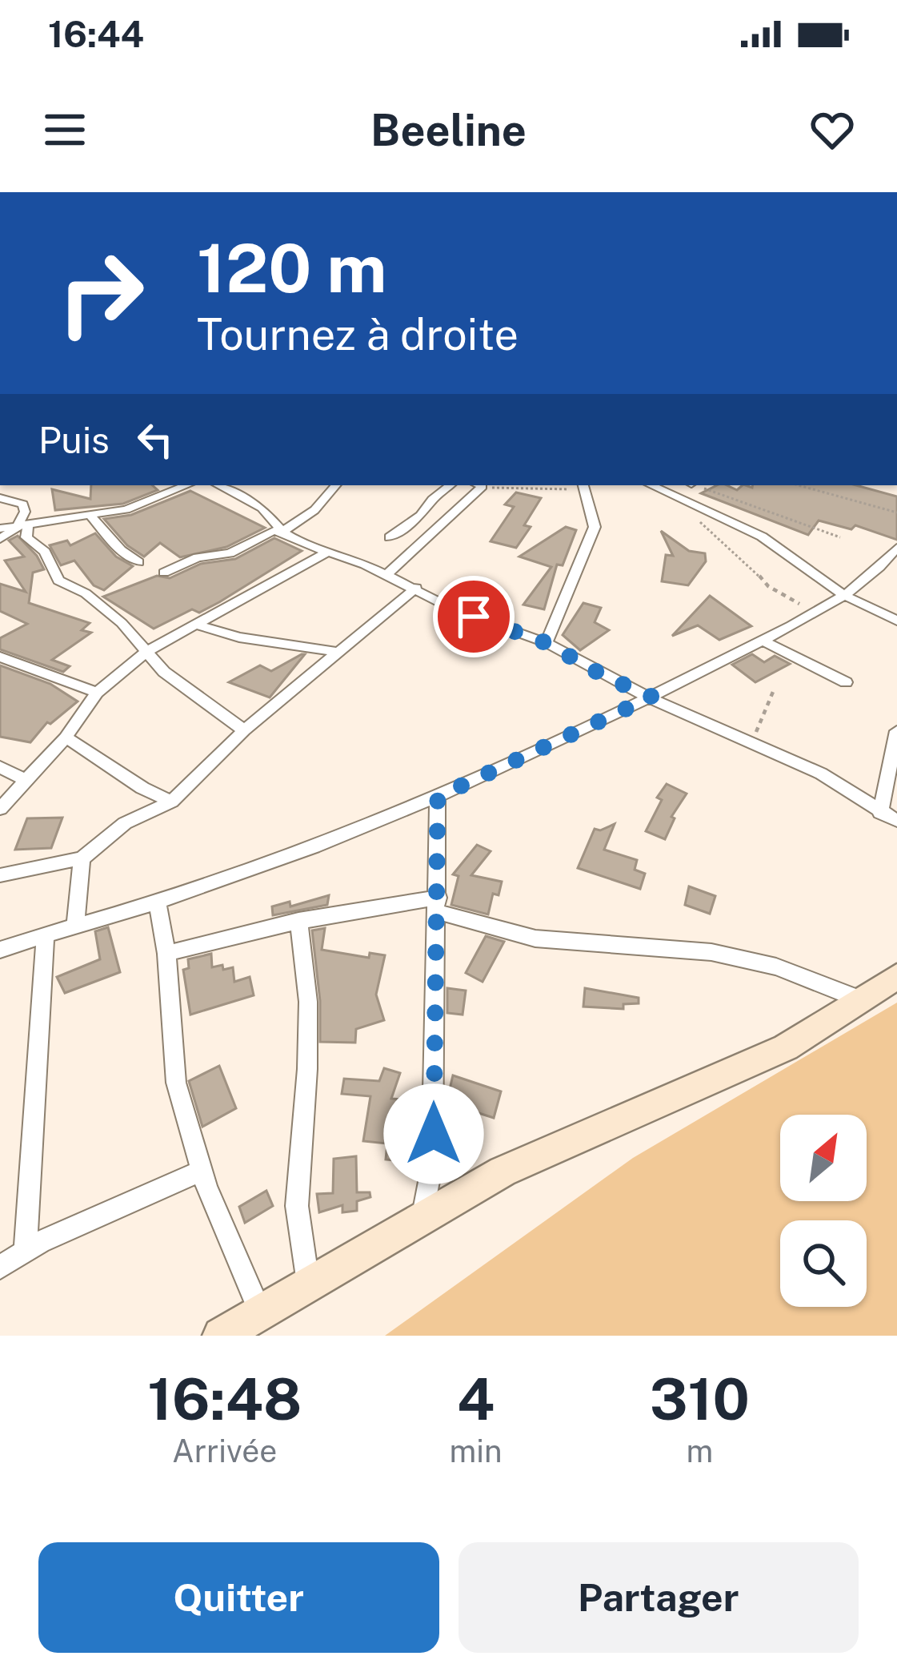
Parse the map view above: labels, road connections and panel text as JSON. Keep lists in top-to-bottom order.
{
  "north": "top right",
  "page": {
    "status": "16:44",
    "header": "Beeline",
    "turn": ["120 m", "Tournez à droite"],
    "then": "Puis",
    "eta": [
      "16:48",
      "Arrivée",
      "4",
      "min",
      "310",
      "m"
    ],
    "buttons": ["Quitter", "Partager"]
  }
}
